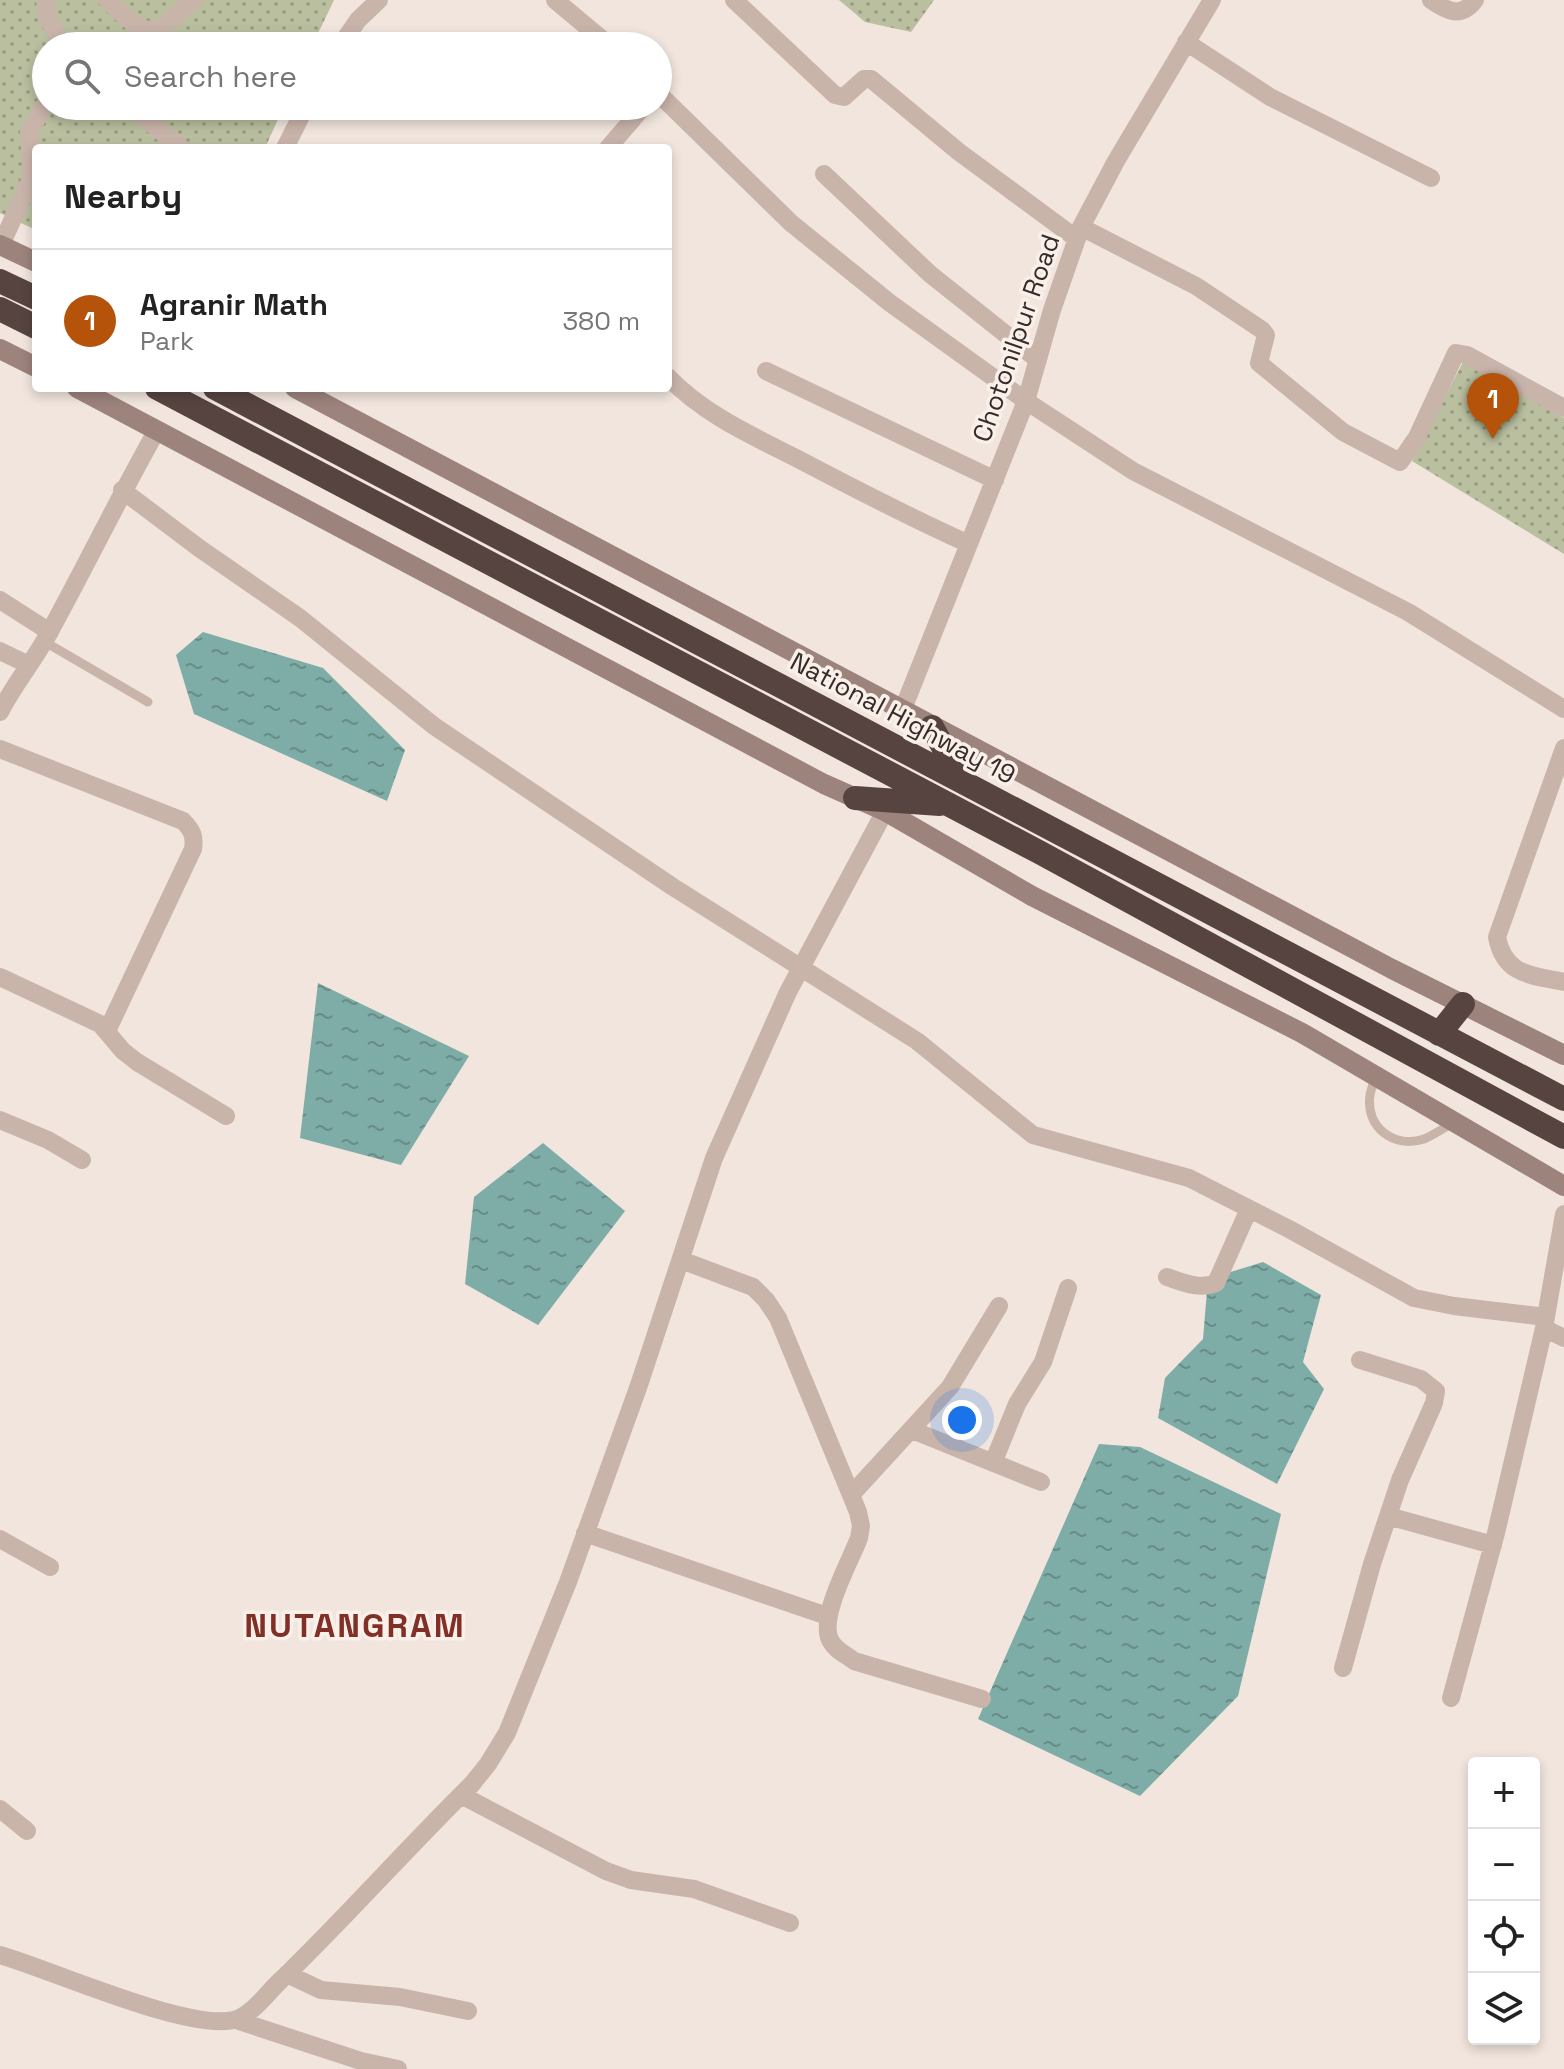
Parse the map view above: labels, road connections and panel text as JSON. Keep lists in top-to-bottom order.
{
  "streets": {
    "highway": ["National Highway 19"],
    "street": ["Chotonilpur Road"]
  },
  "districts": ["NUTANGRAM"],
  "page": {
    "search": "Search here",
    "heading": "Nearby",
    "list": [
      {
        "mark": "1",
        "name": "Agranir Math",
        "note": "Park",
        "value": "380 m"
      }
    ],
    "pins": "1",
    "map_buttons": ["+", "−"]
  }
}
